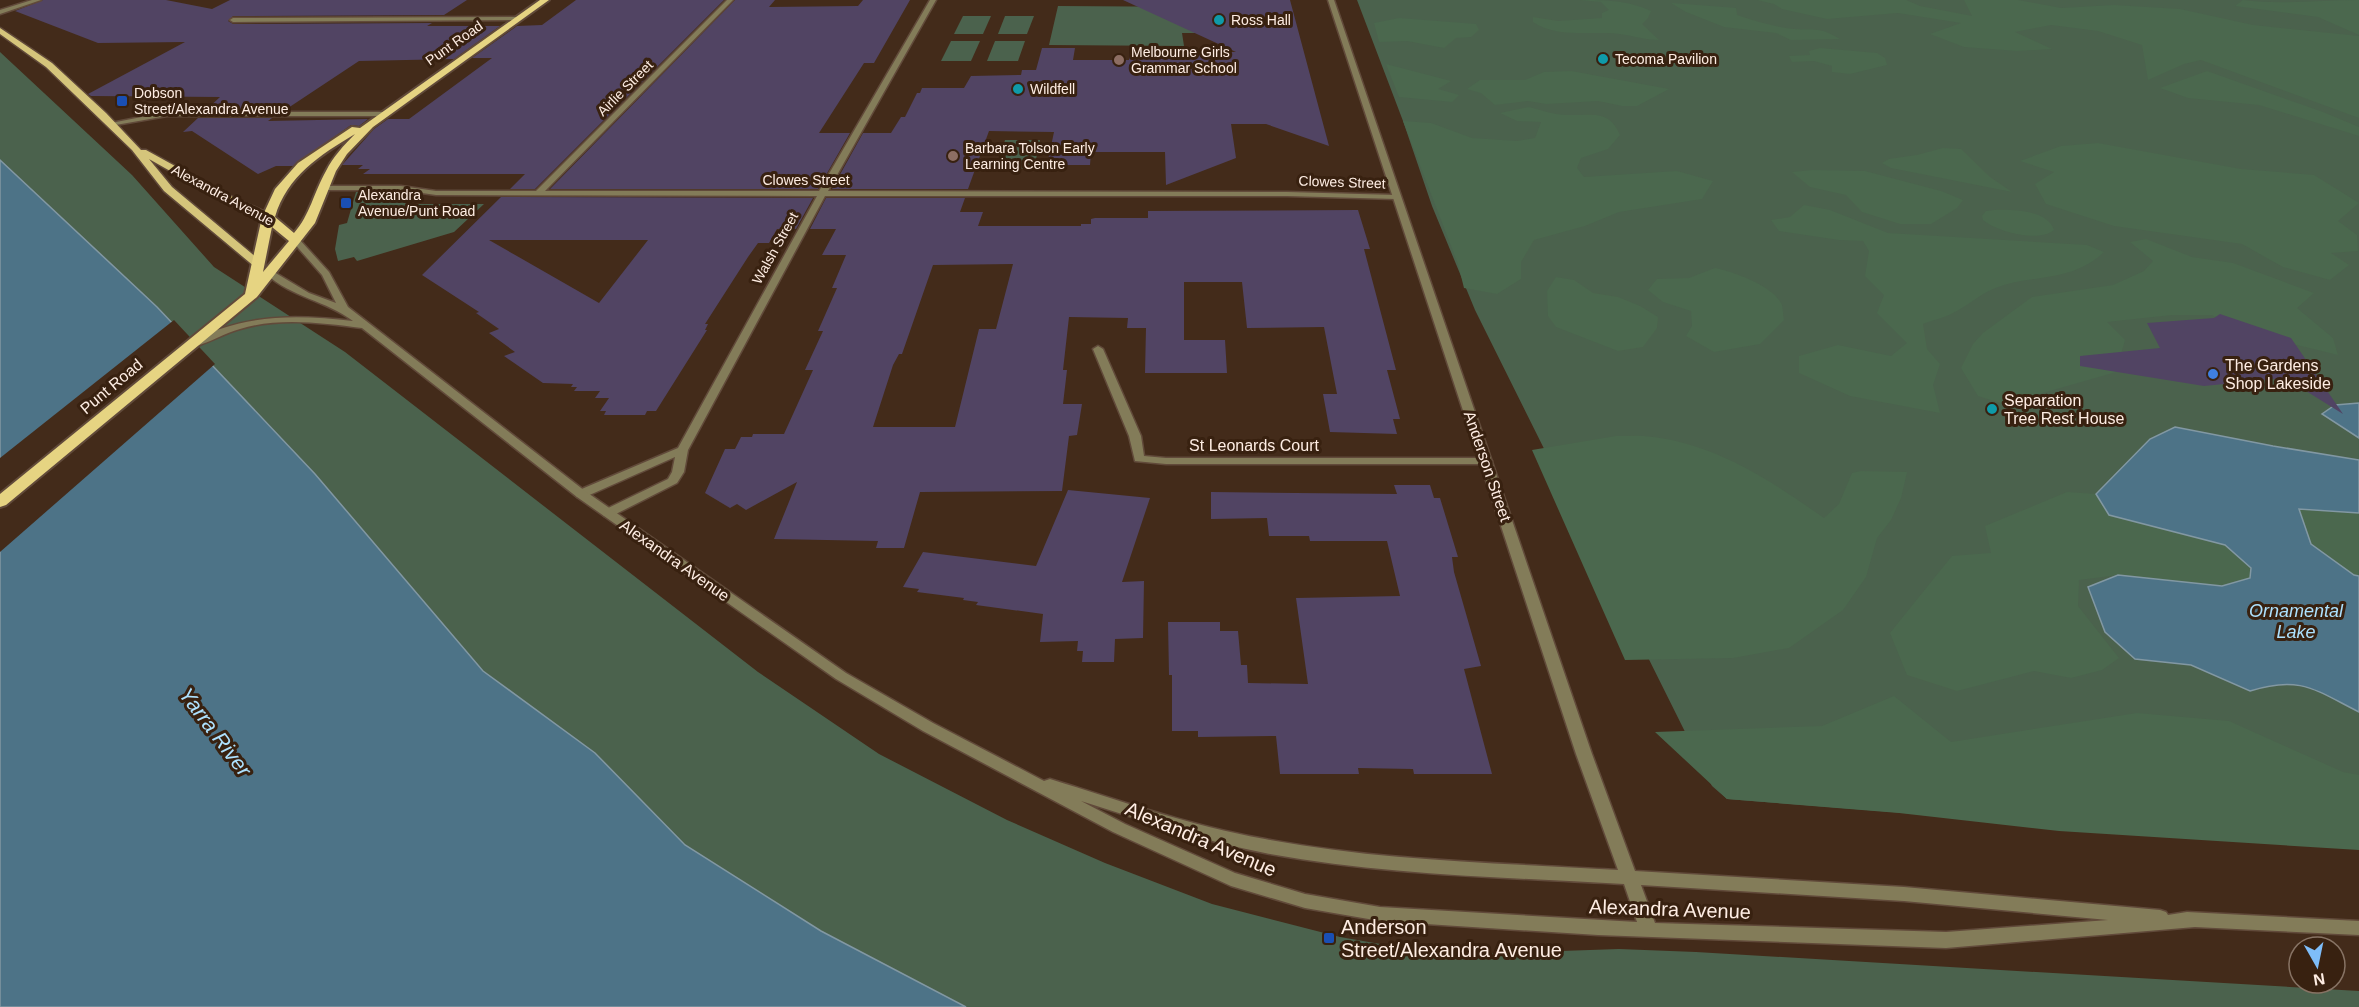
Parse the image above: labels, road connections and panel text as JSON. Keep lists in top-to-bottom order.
{
  "streets": {
    "highway": ["Punt Road", "Alexandra Avenue"],
    "street": [
      "Airlie Street",
      "Clowes Street",
      "Walsh Street",
      "St Leonards Court",
      "Anderson Street"
    ]
  },
  "crossings": [
    ["Punt Road", "Clowes Street"],
    ["Punt Road", "Alexandra Avenue"],
    ["Airlie Street", "Clowes Street"],
    ["Clowes Street", "Walsh Street"],
    ["Clowes Street", "Anderson Street"],
    ["Alexandra Avenue", "Walsh Street"],
    ["Alexandra Avenue", "Anderson Street"],
    ["St Leonards Court", "Anderson Street"]
  ],
  "water": ["Ornamental Lake", "Yarra River"],
  "places": {
    "other": [
      "Ross Hall",
      "Tecoma Pavilion",
      "Melbourne Girls Grammar School",
      "Wildfell",
      "Barbara Tolson Early Learning Centre",
      "The Gardens Shop Lakeside",
      "Separation Tree Rest House"
    ],
    "transit": ["Dobson Street/Alexandra Avenue", "Alexandra Avenue/Punt Road", "Anderson Street/Alexandra Avenue"]
  },
  "north": "bottom"
}
